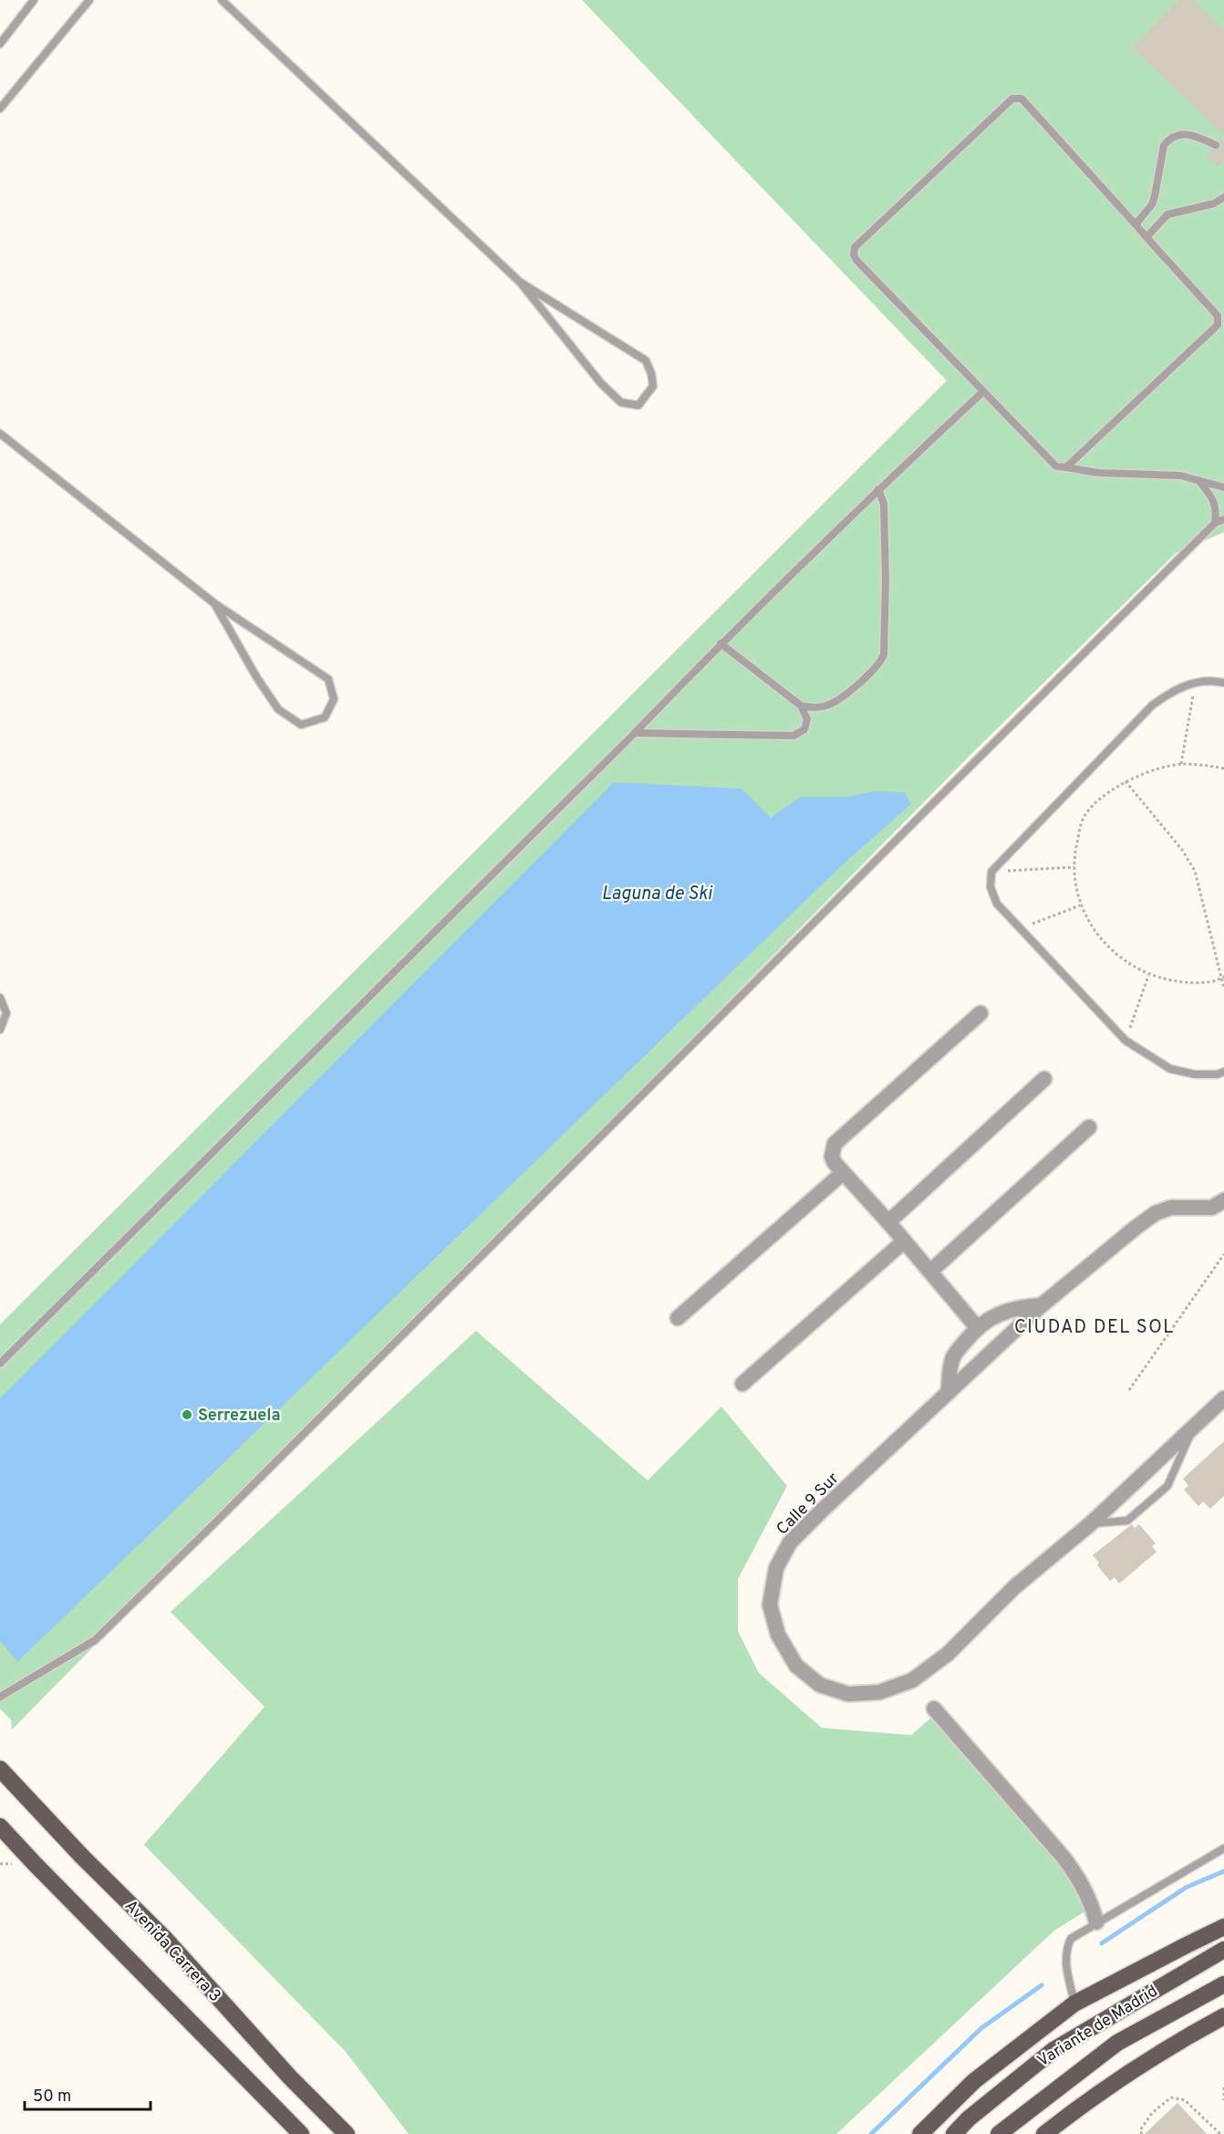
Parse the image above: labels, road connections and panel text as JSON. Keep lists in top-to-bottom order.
{
  "streets": {
    "main road": ["Avenida Carrera 3", "Variante de Madrid"],
    "street": ["Calle 9 Sur"]
  },
  "districts": ["CIUDAD DEL SOL"],
  "water": ["Laguna de Ski"],
  "places": ["Serrezuela"],
  "scale_bar": "50 m"
}
